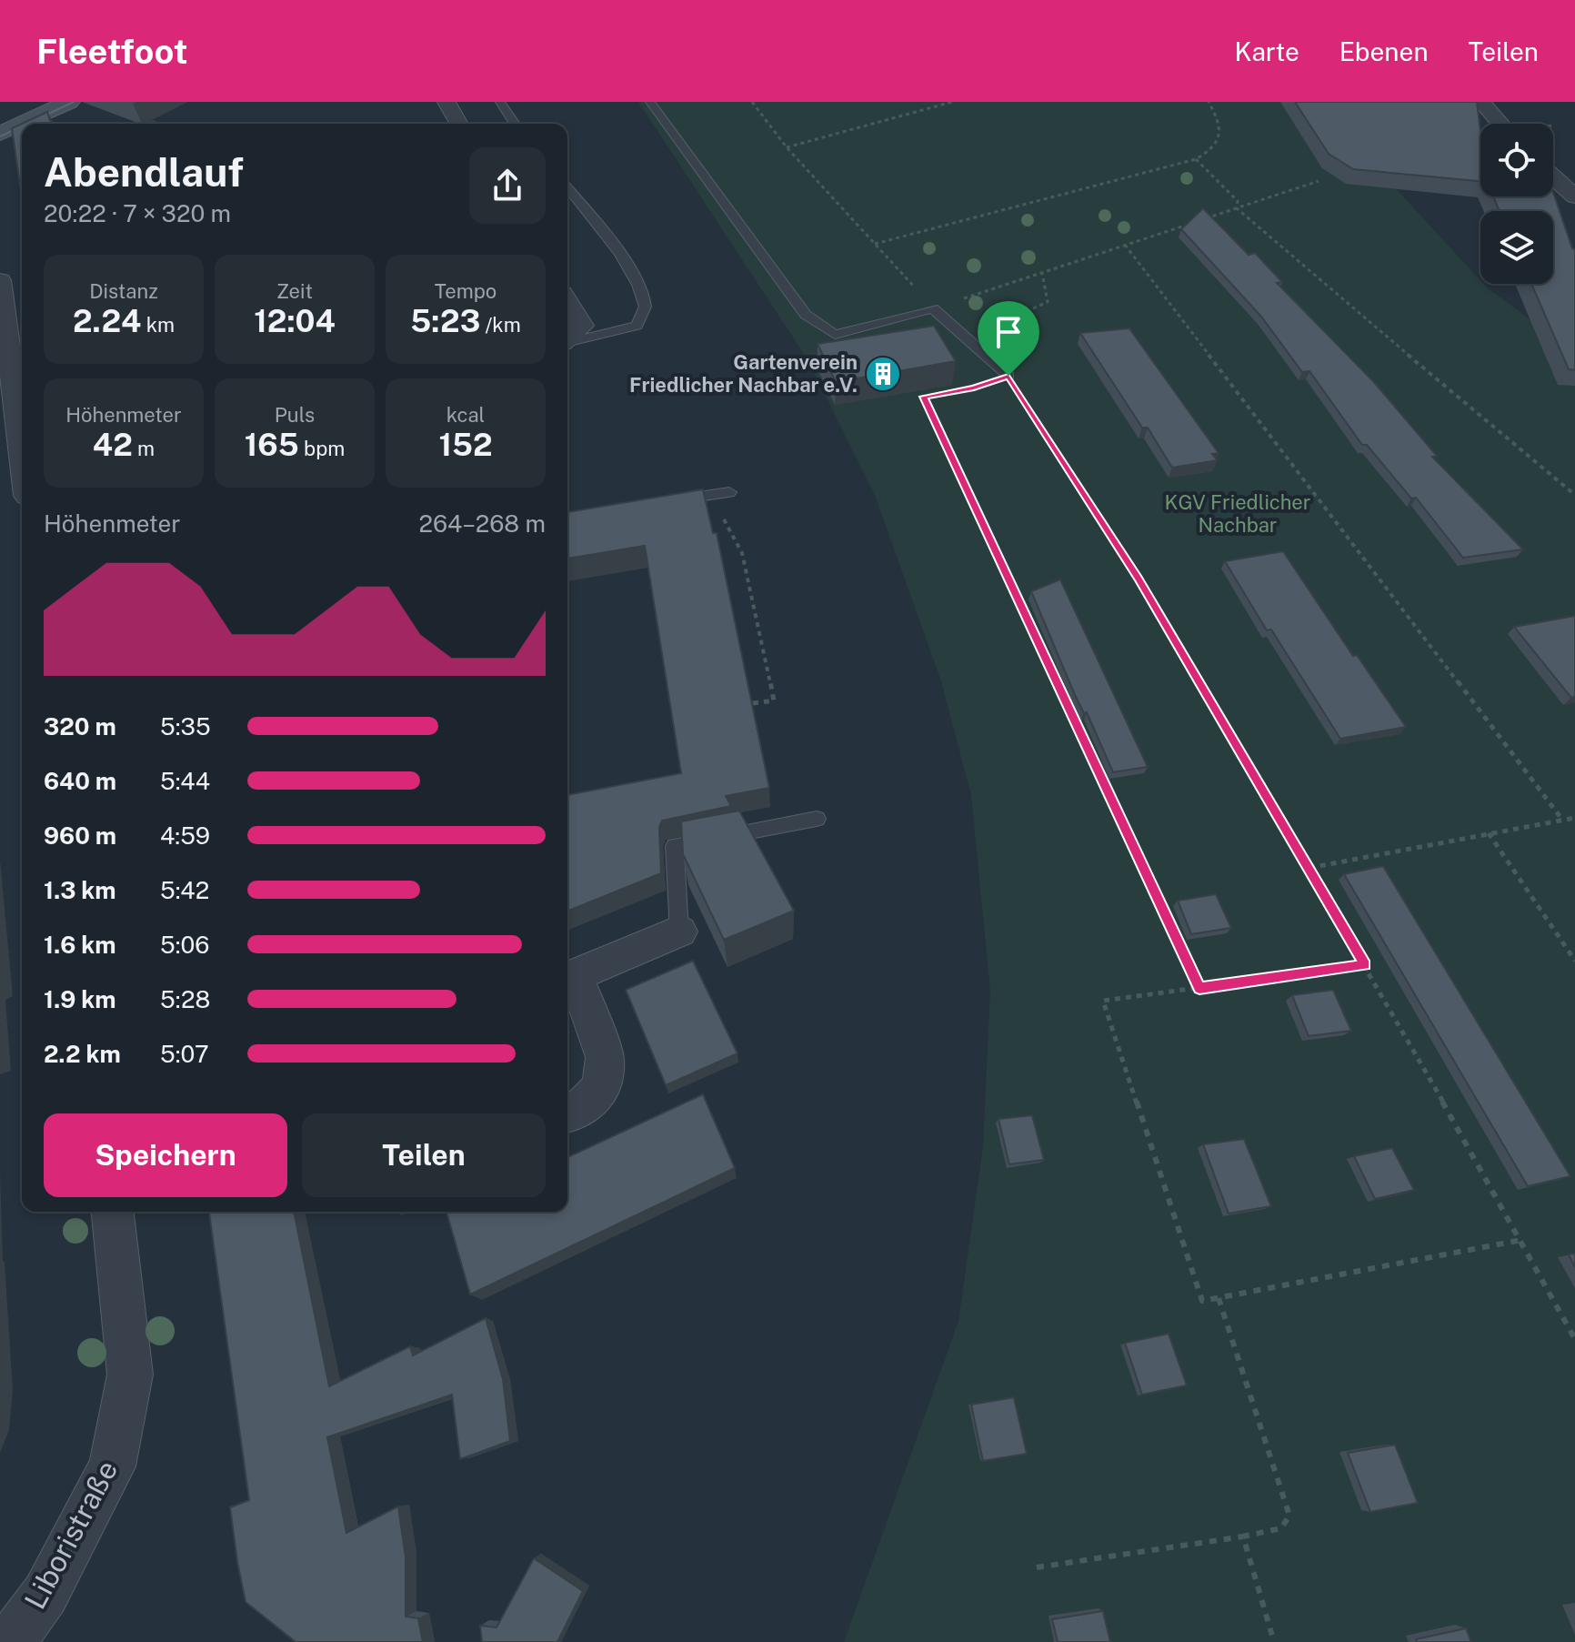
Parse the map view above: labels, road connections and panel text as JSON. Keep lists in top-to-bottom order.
{
  "streets": {
    "street": ["Liboristraße"]
  },
  "parks": ["KGV Friedlicher Nachbar"],
  "places": {
    "building": ["Gartenverein Friedlicher Nachbar e.V."]
  },
  "page": {
    "header": "Fleetfoot",
    "nav": ["Karte", "Ebenen", "Teilen"],
    "heading": ["Abendlauf", "20:22 · 7 × 320 m"],
    "stats": [
      ["Distanz", "2.24 km"],
      ["Zeit", "12:04"],
      ["Tempo", "5:23 /km"],
      ["Höhenmeter", "42 m"],
      ["Puls", "165 bpm"],
      ["kcal", "152"]
    ],
    "chart": ["Höhenmeter", "264–268 m"],
    "list": [
      {
        "name": "320 m",
        "note": "5:35"
      },
      {
        "name": "640 m",
        "note": "5:44"
      },
      {
        "name": "960 m",
        "note": "4:59"
      },
      {
        "name": "1.3 km",
        "note": "5:42"
      },
      {
        "name": "1.6 km",
        "note": "5:06"
      },
      {
        "name": "1.9 km",
        "note": "5:28"
      },
      {
        "name": "2.2 km",
        "note": "5:07"
      }
    ],
    "buttons": ["Speichern", "Teilen"]
  }
}
